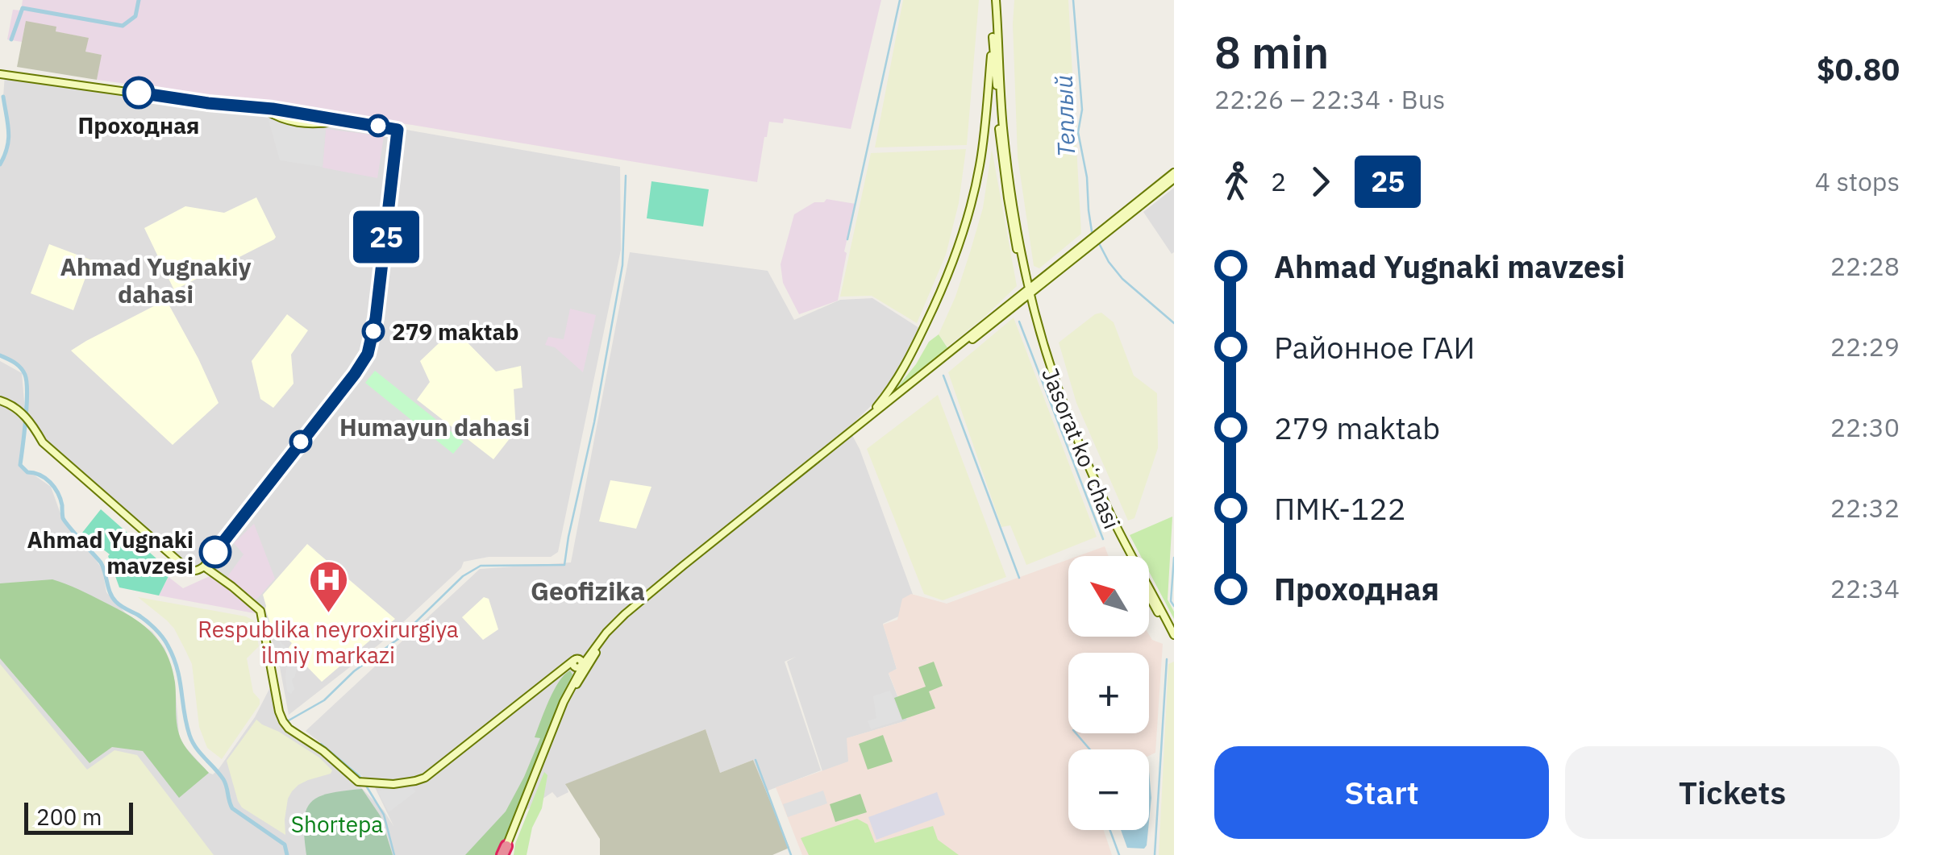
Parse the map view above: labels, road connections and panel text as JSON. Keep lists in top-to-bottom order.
{
  "streets": {
    "street": ["Jasorat koʻchasi"]
  },
  "districts": ["Ahmad Yugnakiy dahasi", "Humayun dahasi", "Geofizika"],
  "water": ["Теплый"],
  "parks": ["Shortepa"],
  "places": {
    "other": ["Проходная", "279 maktab", "Ahmad Yugnaki mavzesi"],
    "hospital": ["Respublika neyroxirurgiya ilmiy markazi"]
  },
  "lines": ["bus line 25"],
  "scale_bar": "200 m",
  "north": "top left",
  "page": {
    "on_map": "25",
    "heading": ["8 min", "22:26 – 22:34 · Bus", "$0.80"],
    "legs": ["2", "25", "4 stops"],
    "list": [
      {
        "name": "Ahmad Yugnaki mavzesi",
        "value": "22:28"
      },
      {
        "name": "Районное ГАИ",
        "value": "22:29"
      },
      {
        "name": "279 maktab",
        "value": "22:30"
      },
      {
        "name": "ПМК-122",
        "value": "22:32"
      },
      {
        "name": "Проходная",
        "value": "22:34"
      }
    ],
    "map_buttons": ["+", "−"],
    "buttons": ["Start", "Tickets"],
    "scale": "200 m"
  }
}
